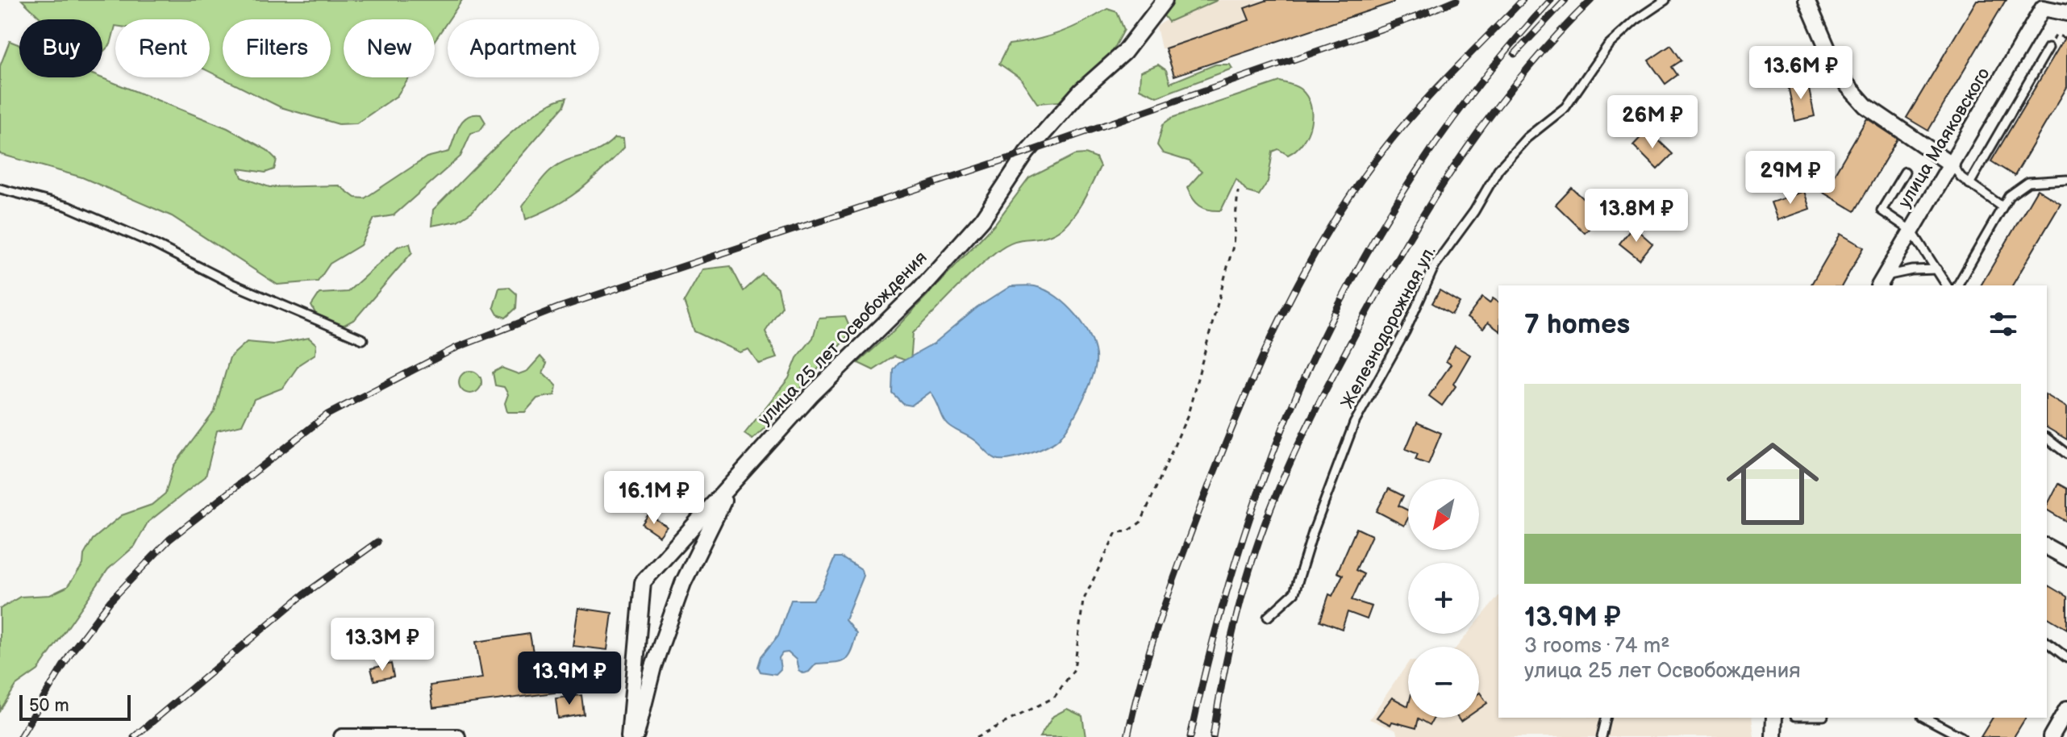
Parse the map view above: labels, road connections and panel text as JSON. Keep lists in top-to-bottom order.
{
  "streets": {
    "street": ["улица Маяковского", "улица 25 лет Освобождения"],
    "lane": ["Железнодорожная ул."]
  },
  "scale_bar": "50 m",
  "north": "bottom left",
  "page": {
    "chip": [
      "Buy",
      "Rent",
      "Filters",
      "New",
      "Apartment"
    ],
    "price": [
      "13.6M ₽",
      "26M ₽",
      "29M ₽",
      "13.8M ₽",
      "16.1M ₽",
      "13.3M ₽",
      "13.9M ₽"
    ],
    "heading": "7 homes",
    "list": [
      {
        "name": "13.9M ₽",
        "note": "3 rooms · 74 m² · улица 25 лет Освобождения"
      }
    ],
    "map_buttons": ["+", "−"],
    "scale": "50 m"
  }
}
